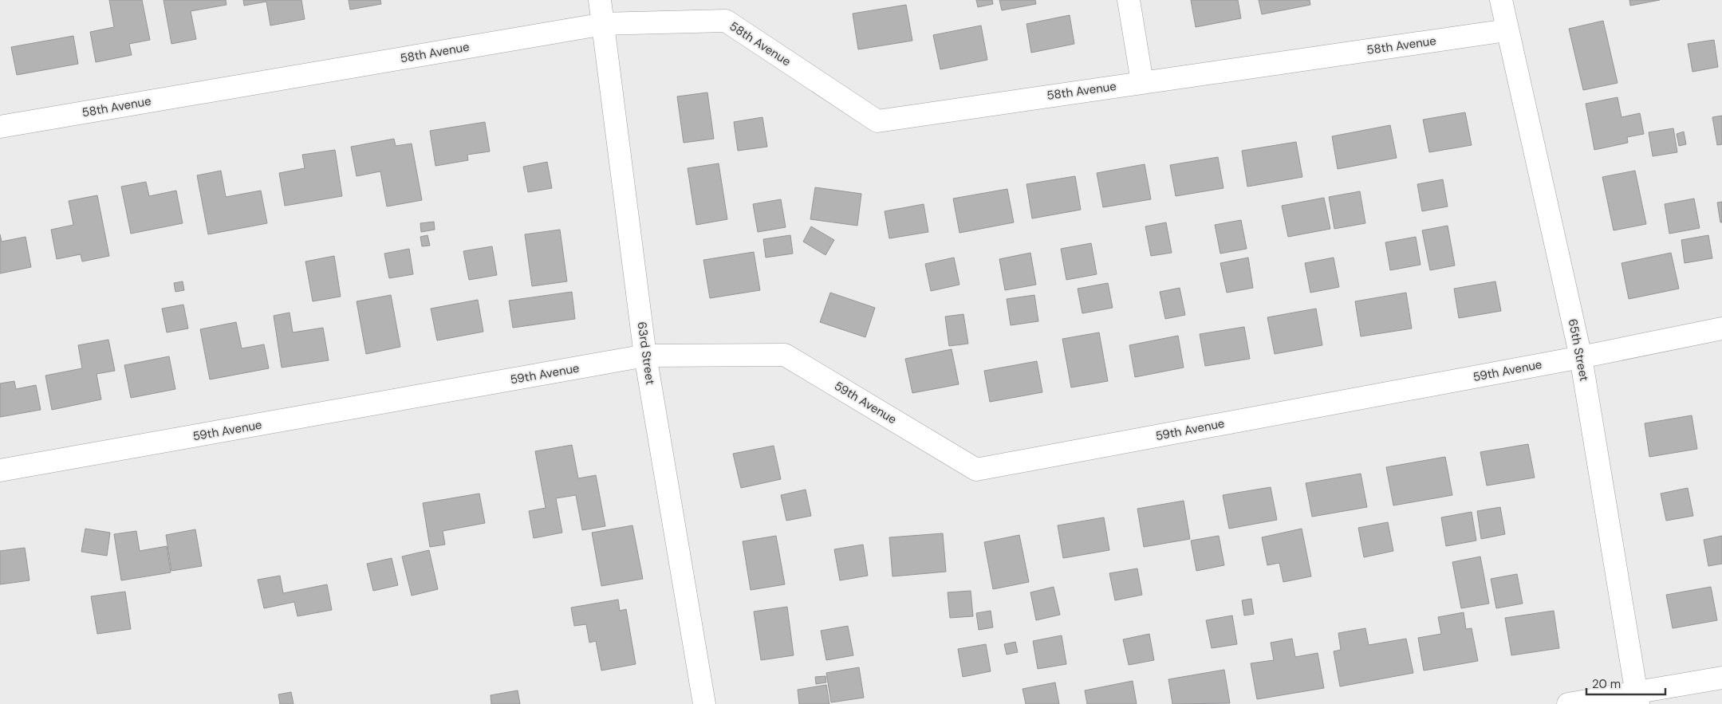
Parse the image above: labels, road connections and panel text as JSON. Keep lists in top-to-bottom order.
{
  "streets": {
    "street": [
      "58th Avenue",
      "65th Street",
      "63rd Street",
      "59th Avenue"
    ]
  },
  "crossings": [
    ["58th Avenue", "65th Street"],
    ["58th Avenue", "63rd Street"],
    ["65th Street", "59th Avenue"],
    ["63rd Street", "59th Avenue"]
  ],
  "scale_bar": "20 m"
}
